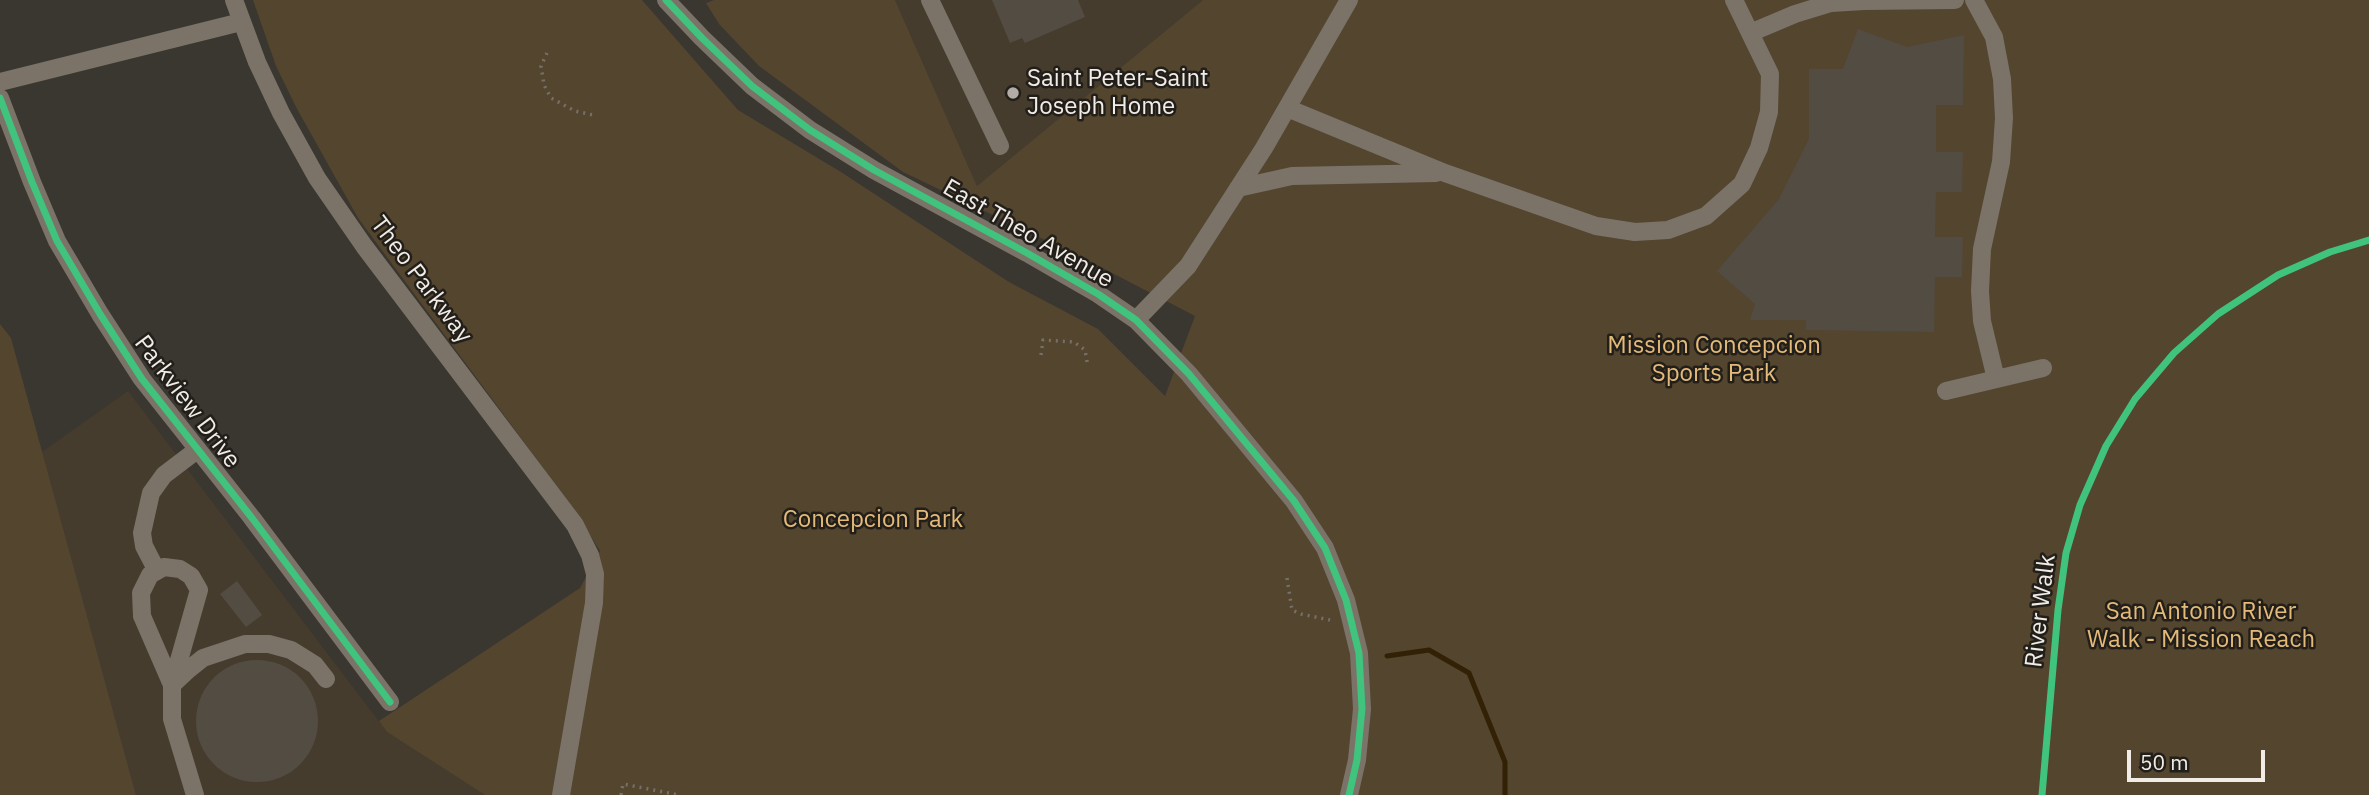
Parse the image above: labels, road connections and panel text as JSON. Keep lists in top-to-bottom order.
{
  "streets": {
    "street": ["East Theo Avenue", "Theo Parkway", "Parkview Drive"],
    "cycle path": ["River Walk"]
  },
  "parks": ["Mission Concepcion Sports Park", "Concepcion Park", "San Antonio River Walk - Mission Reach"],
  "places": ["Saint Peter-Saint Joseph Home"],
  "scale_bar": "50 m"
}
